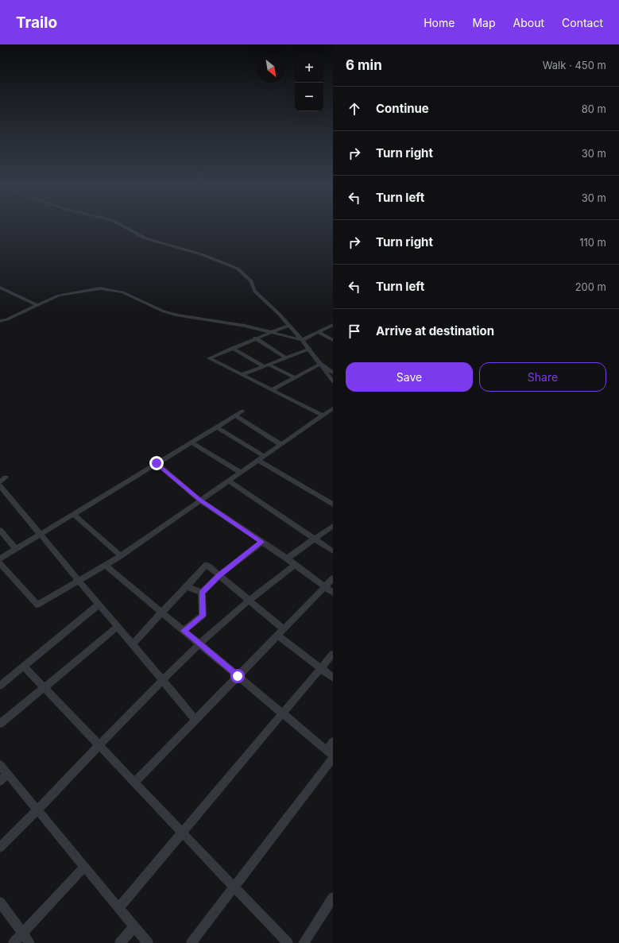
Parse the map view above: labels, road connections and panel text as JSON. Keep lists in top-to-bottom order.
{
  "north": "bottom right",
  "page": {
    "header": "Trailo",
    "nav": [
      "Home",
      "Map",
      "About",
      "Contact"
    ],
    "heading": ["6 min", "Walk · 450 m"],
    "map_buttons": ["+", "−"],
    "list": [
      ["Continue", "80 m"],
      ["Turn right", "30 m"],
      ["Turn left", "30 m"],
      ["Turn right", "110 m"],
      ["Turn left", "200 m"],
      "Arrive at destination"
    ],
    "buttons": ["Save", "Share"]
  }
}
